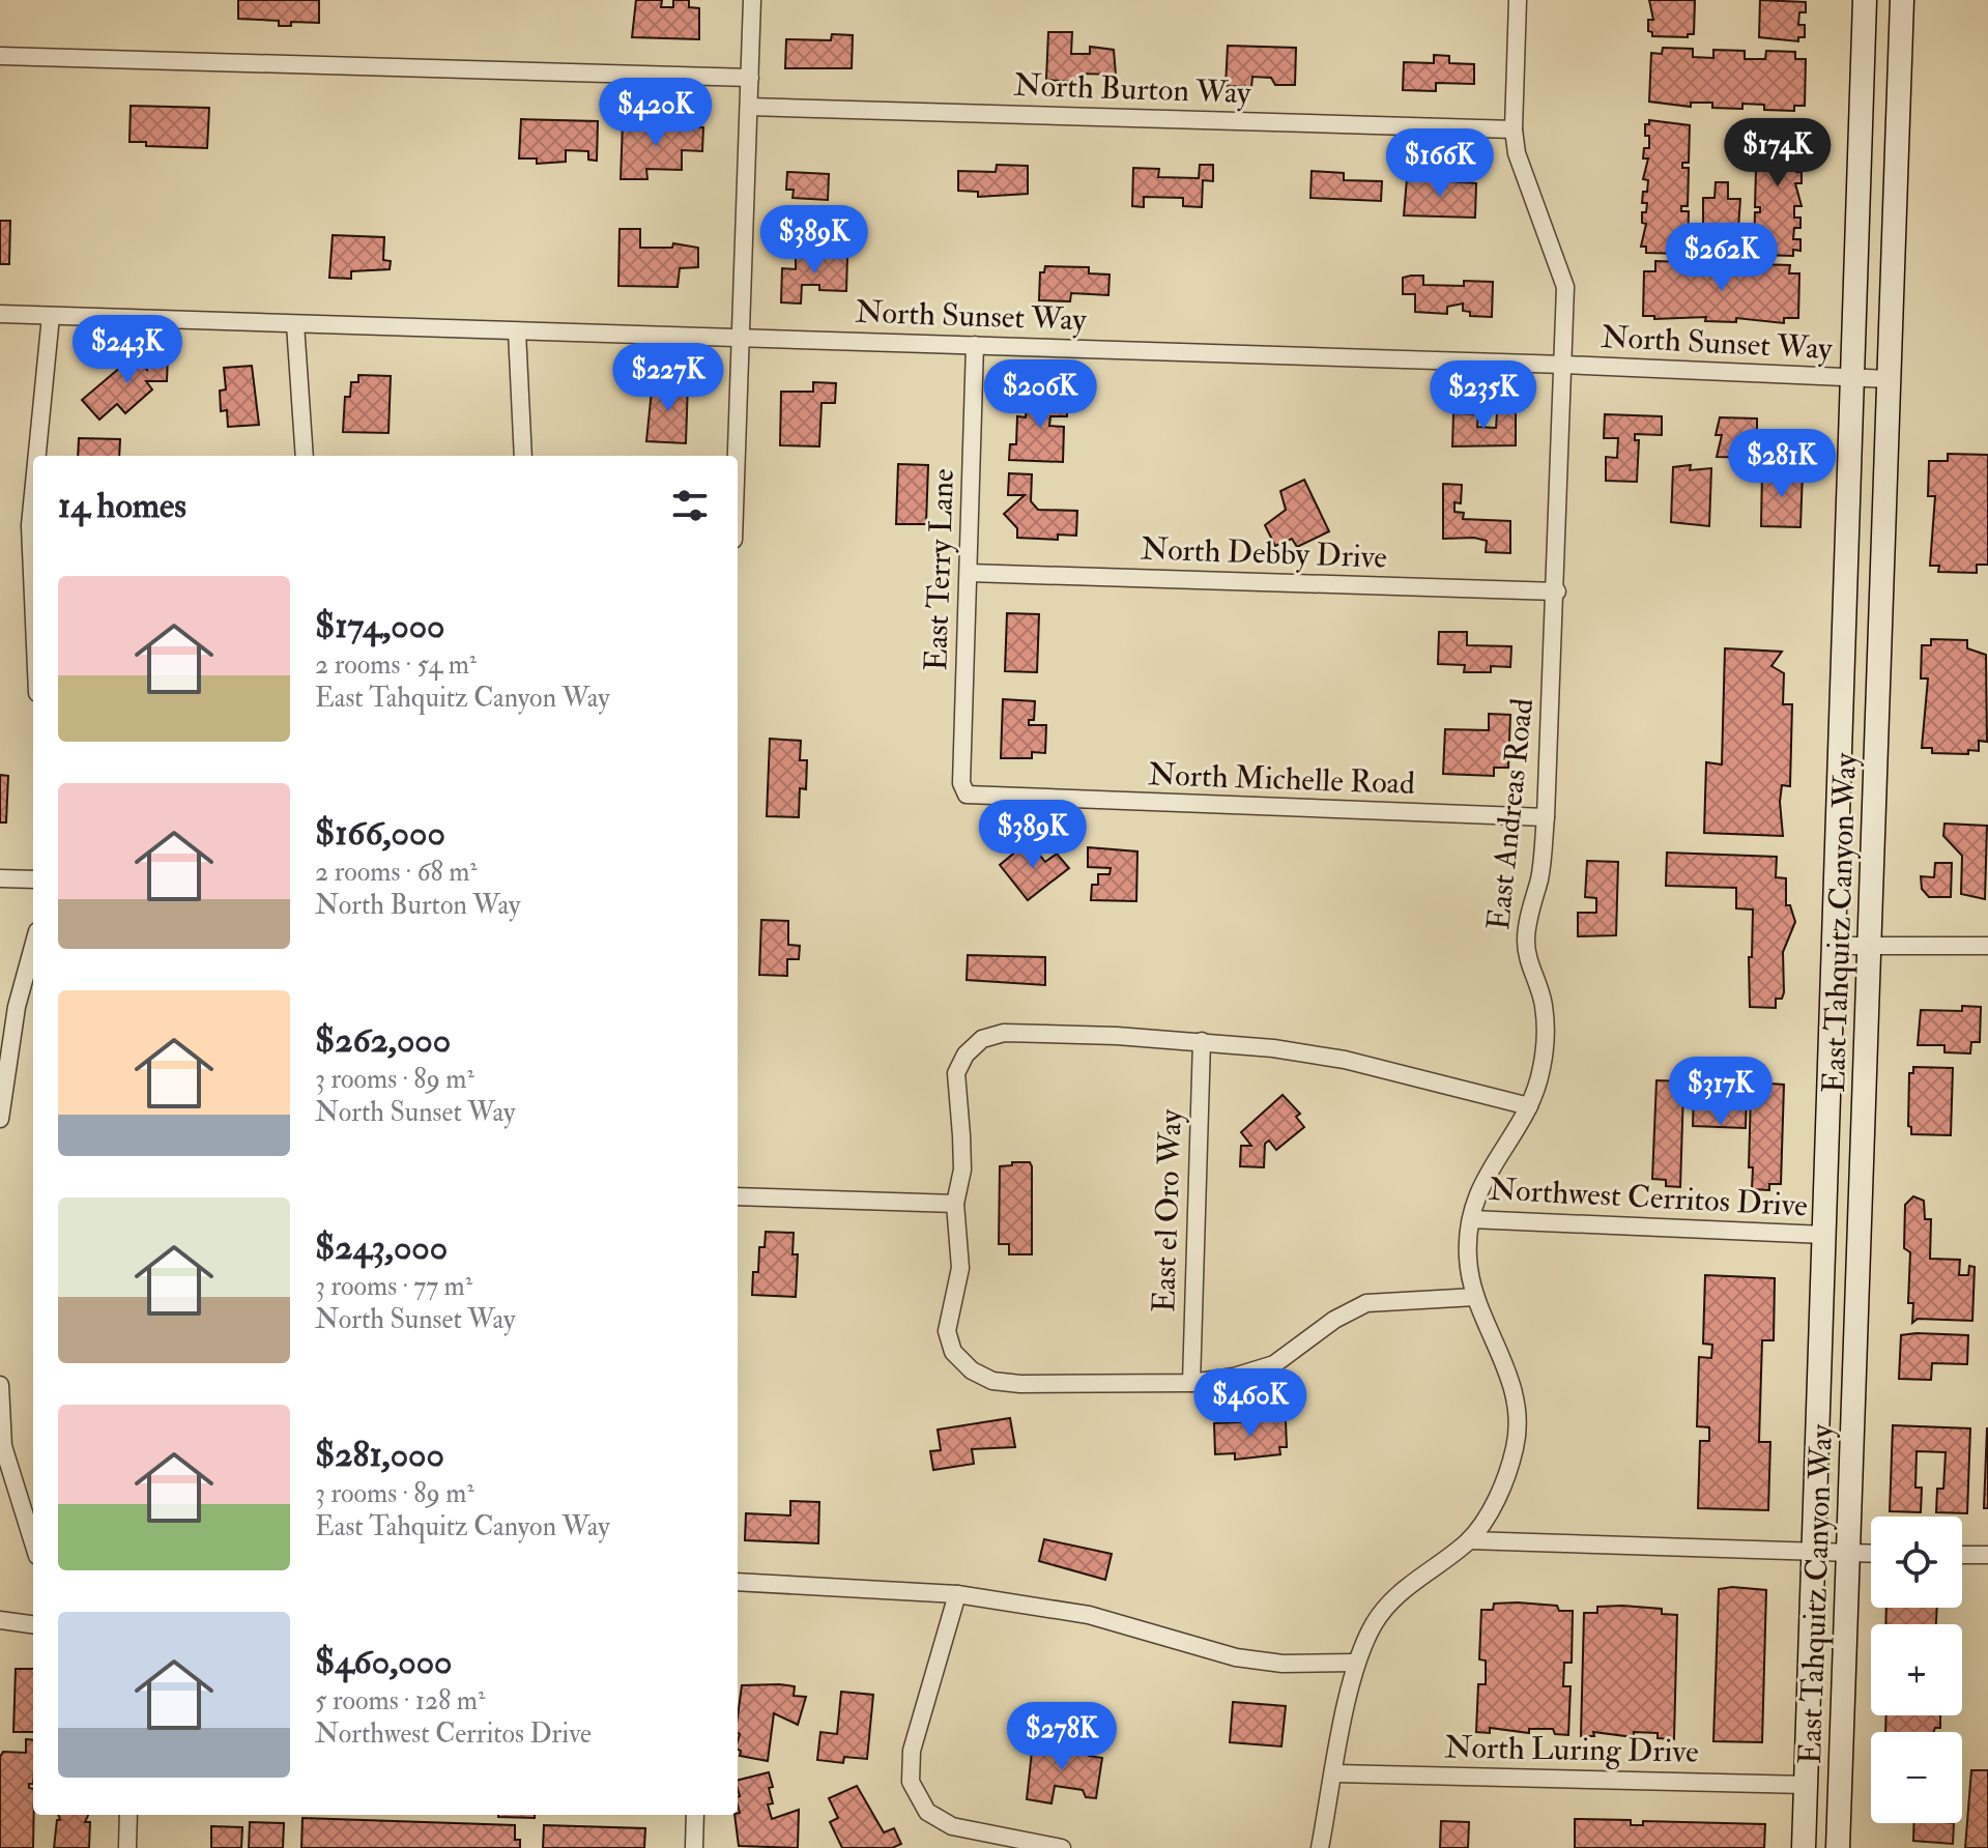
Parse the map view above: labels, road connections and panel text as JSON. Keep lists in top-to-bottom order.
{
  "streets": {
    "main road": ["East Tahquitz Canyon Way"],
    "street": [
      "North Burton Way",
      "North Sunset Way",
      "North Debby Drive",
      "East Terry Lane",
      "North Michelle Road",
      "East Andreas Road",
      "Northwest Cerritos Drive",
      "East el Oro Way",
      "North Luring Drive"
    ]
  },
  "crossings": [
    ["North Burton Way", "East Andreas Road"],
    ["North Sunset Way", "East Terry Lane"],
    ["North Sunset Way", "East Andreas Road"],
    ["North Sunset Way", "East Tahquitz Canyon Way"],
    ["North Debby Drive", "East Terry Lane"],
    ["North Debby Drive", "East Andreas Road"],
    ["East Terry Lane", "North Michelle Road"],
    ["North Michelle Road", "East Andreas Road"],
    ["East Andreas Road", "Northwest Cerritos Drive"],
    ["East Andreas Road", "North Luring Drive"],
    ["East Tahquitz Canyon Way", "Northwest Cerritos Drive"],
    ["East Tahquitz Canyon Way", "North Luring Drive"]
  ],
  "page": {
    "price": [
      "$420K",
      "$174K",
      "$166K",
      "$389K",
      "$262K",
      "$243K",
      "$227K",
      "$206K",
      "$235K",
      "$281K",
      "$389K",
      "$317K",
      "$460K",
      "$278K"
    ],
    "heading": "14 homes",
    "list": [
      {
        "name": "$174,000",
        "note": "2 rooms · 54 m² · East Tahquitz Canyon Way"
      },
      {
        "name": "$166,000",
        "note": "2 rooms · 68 m² · North Burton Way"
      },
      {
        "name": "$262,000",
        "note": "3 rooms · 89 m² · North Sunset Way"
      },
      {
        "name": "$243,000",
        "note": "3 rooms · 77 m² · North Sunset Way"
      },
      {
        "name": "$281,000",
        "note": "3 rooms · 89 m² · East Tahquitz Canyon Way"
      },
      {
        "name": "$460,000",
        "note": "5 rooms · 128 m² · Northwest Cerritos Drive"
      }
    ],
    "map_buttons": ["+", "−"]
  }
}
